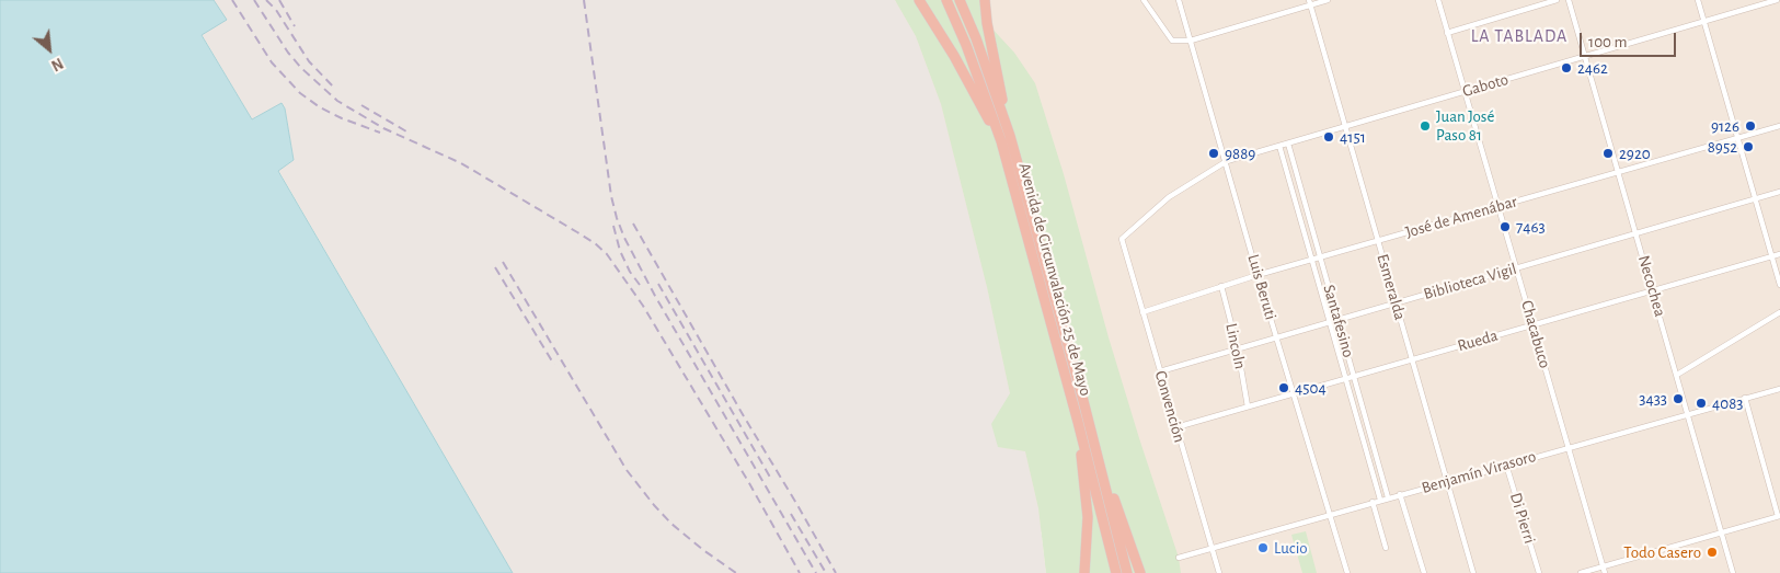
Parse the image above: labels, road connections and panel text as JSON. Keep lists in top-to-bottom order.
{
  "streets": {
    "highway": ["Avenida de Circunvalación 25 de Mayo"],
    "street": [
      "Gaboto",
      "José de Amenábar",
      "Biblioteca Vigil",
      "Necochea",
      "Luis Beruti",
      "Esmeralda",
      "Santafesino",
      "Chacabuco",
      "Rueda",
      "Lincoln",
      "Convención",
      "Benjamín Virasoro",
      "Di Pierri"
    ]
  },
  "crossings": [
    ["Gaboto", "Necochea"],
    ["Gaboto", "Luis Beruti"],
    ["Gaboto", "Esmeralda"],
    ["Gaboto", "Santafesino"],
    ["Gaboto", "Chacabuco"],
    ["Gaboto", "Convención"],
    ["José de Amenábar", "Necochea"],
    ["José de Amenábar", "Luis Beruti"],
    ["José de Amenábar", "Esmeralda"],
    ["José de Amenábar", "Santafesino"],
    ["José de Amenábar", "Chacabuco"],
    ["José de Amenábar", "Lincoln"],
    ["José de Amenábar", "Convención"],
    ["Biblioteca Vigil", "Necochea"],
    ["Biblioteca Vigil", "Luis Beruti"],
    ["Biblioteca Vigil", "Esmeralda"],
    ["Biblioteca Vigil", "Santafesino"],
    ["Biblioteca Vigil", "Chacabuco"],
    ["Biblioteca Vigil", "Lincoln"],
    ["Biblioteca Vigil", "Convención"],
    ["Necochea", "Rueda"],
    ["Necochea", "Benjamín Virasoro"],
    ["Luis Beruti", "Rueda"],
    ["Luis Beruti", "Benjamín Virasoro"],
    ["Esmeralda", "Rueda"],
    ["Esmeralda", "Benjamín Virasoro"],
    ["Santafesino", "Rueda"],
    ["Santafesino", "Benjamín Virasoro"],
    ["Chacabuco", "Rueda"],
    ["Chacabuco", "Benjamín Virasoro"],
    ["Rueda", "Lincoln"],
    ["Rueda", "Convención"],
    ["Convención", "Benjamín Virasoro"],
    ["Benjamín Virasoro", "Di Pierri"]
  ],
  "districts": ["LA TABLADA"],
  "places": [
    "2462",
    "Juan José Paso 81",
    "9126",
    "4151",
    "8952",
    "9889",
    "2920",
    "7463",
    "4504",
    "3433",
    "4083",
    "Lucio",
    "Todo Casero"
  ],
  "scale_bar": "100 m",
  "north": "bottom right"
}
